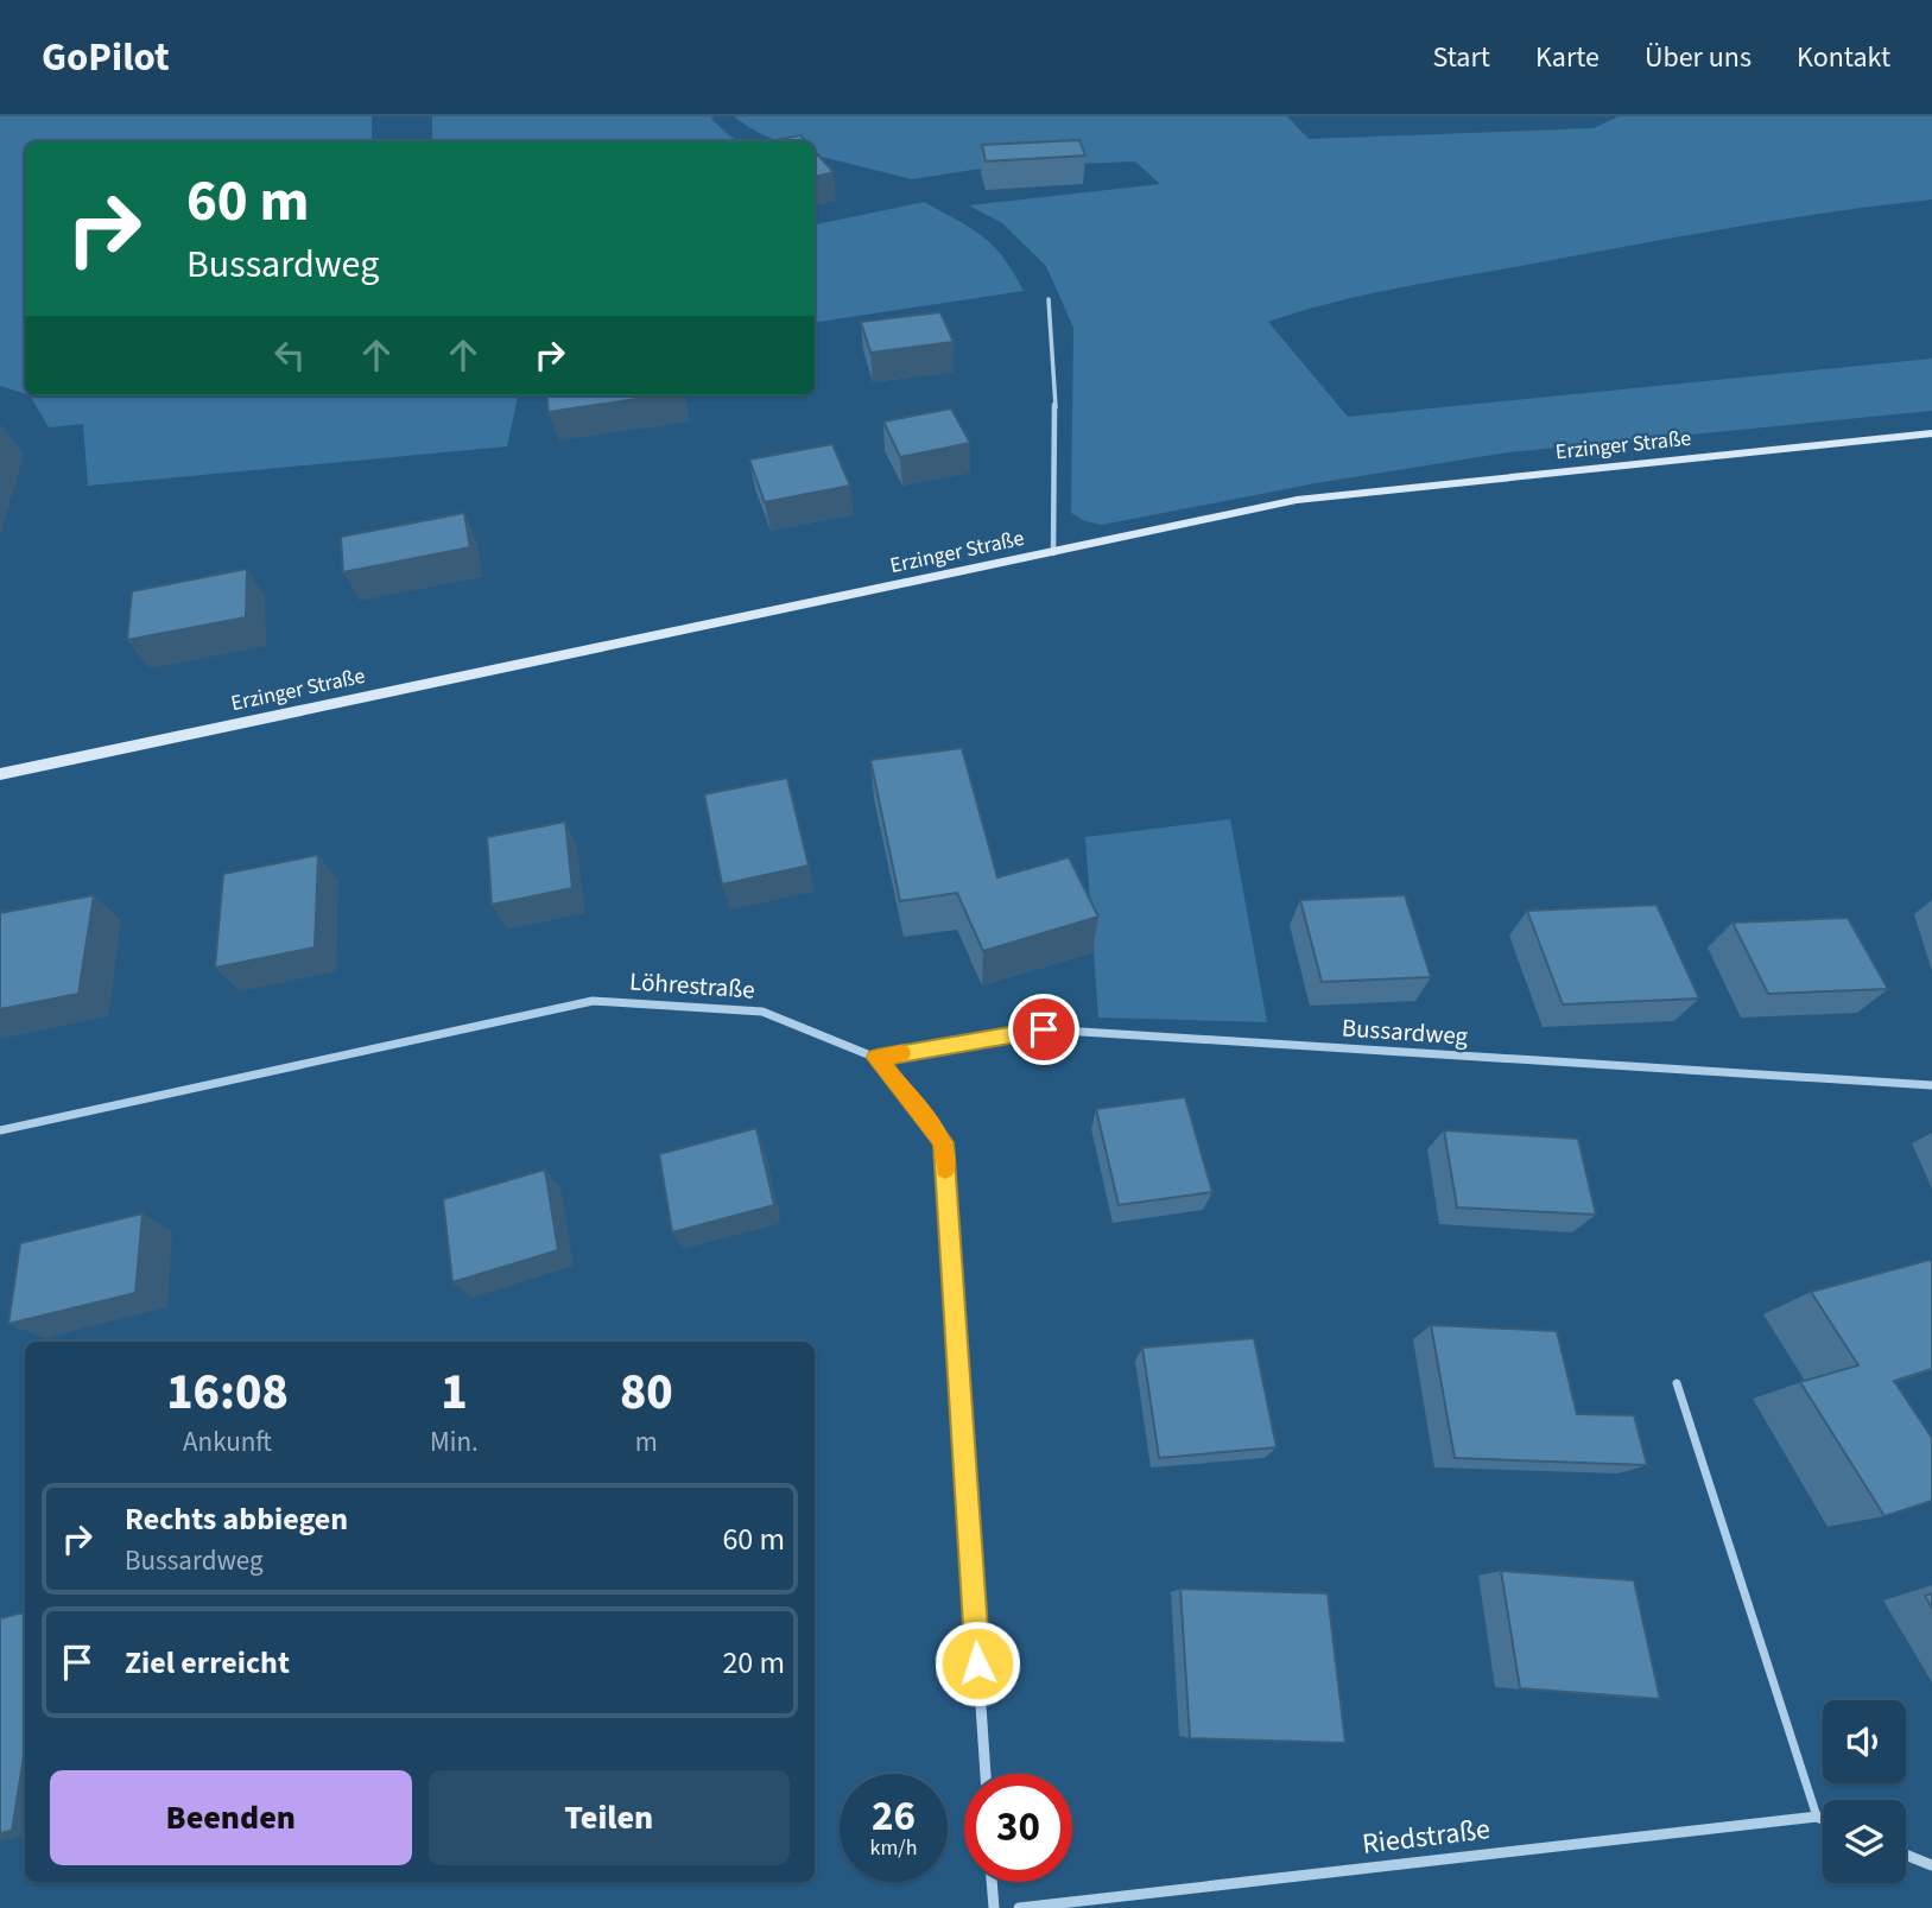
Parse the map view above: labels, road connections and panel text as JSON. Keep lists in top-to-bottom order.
{
  "streets": {
    "street": [
      "Erzinger Straße",
      "Löhrestraße",
      "Bussardweg",
      "Riedstraße"
    ]
  },
  "crossings": [
    ["Löhrestraße", "Bussardweg"]
  ],
  "page": {
    "header": "GoPilot",
    "nav": [
      "Start",
      "Karte",
      "Über uns",
      "Kontakt"
    ],
    "turn": ["60 m", "Bussardweg"],
    "eta": [
      "16:08",
      "Ankunft",
      "1",
      "Min.",
      "80",
      "m"
    ],
    "list": [
      {
        "name": "Rechts abbiegen",
        "note": "Bussardweg",
        "value": "60 m"
      },
      {
        "name": "Ziel erreicht",
        "value": "20 m"
      }
    ],
    "buttons": ["Beenden", "Teilen"],
    "speed": "26 km/h",
    "limit": "30"
  }
}
